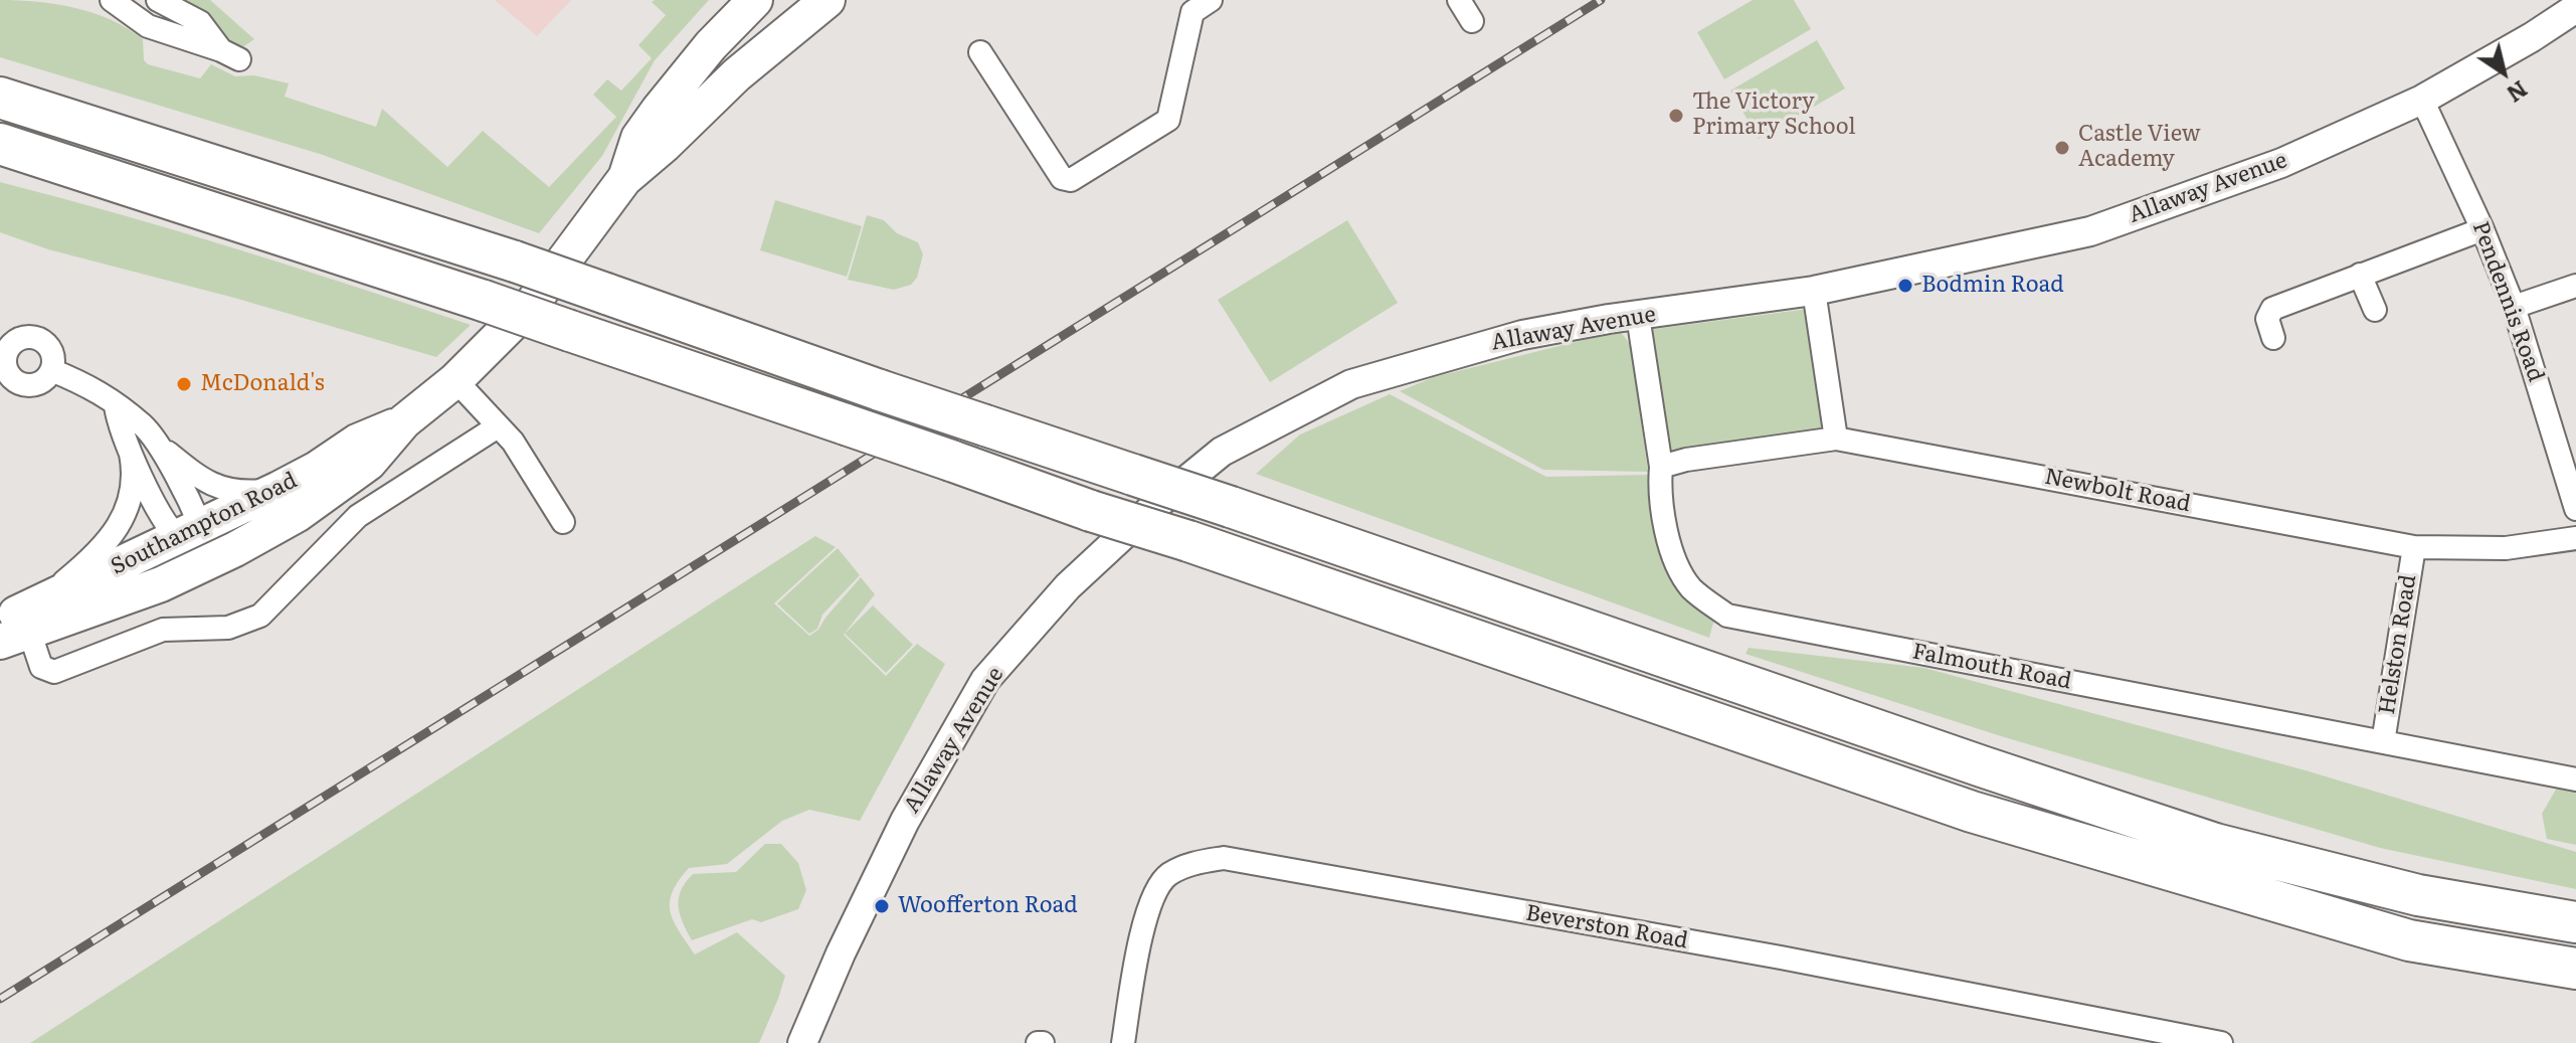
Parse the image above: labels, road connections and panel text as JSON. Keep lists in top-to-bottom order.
{
  "streets": {
    "main road": ["Southampton Road"],
    "street": [
      "Allaway Avenue",
      "Pendennis Road",
      "Newbolt Road",
      "Helston Road",
      "Falmouth Road",
      "Beverston Road"
    ]
  },
  "crossings": [
    ["Allaway Avenue", "Pendennis Road"],
    ["Allaway Avenue", "Falmouth Road"],
    ["Newbolt Road", "Helston Road"],
    ["Newbolt Road", "Falmouth Road"],
    ["Helston Road", "Falmouth Road"]
  ],
  "places": [
    "The Victory Primary School",
    "Castle View Academy",
    "Bodmin Road",
    "McDonald's",
    "Woofferton Road"
  ],
  "north": "bottom right"
}
